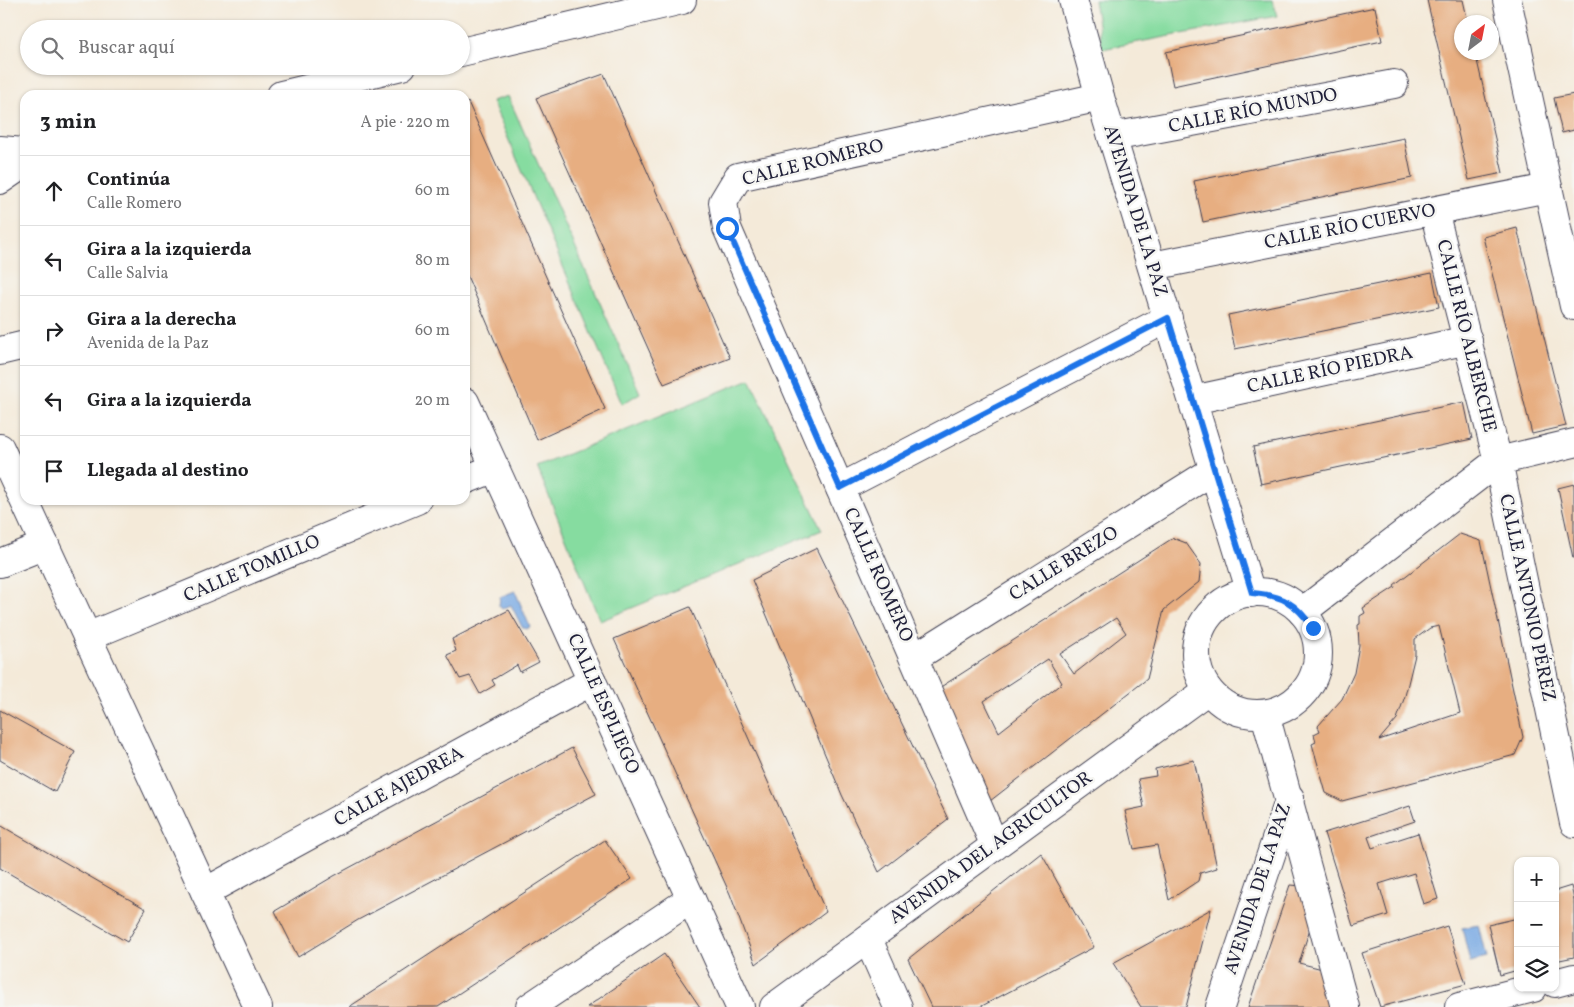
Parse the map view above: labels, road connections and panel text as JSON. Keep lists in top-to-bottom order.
{
  "streets": {
    "street": [
      "CALLE RÍO MUNDO",
      "CALLE ROMERO",
      "AVENIDA DE LA PAZ",
      "CALLE RÍO CUERVO",
      "CALLE RÍO ALBERCHE",
      "CALLE RÍO PIEDRA",
      "CALLE BREZO",
      "CALLE TOMILLO",
      "CALLE ANTONIO PÉREZ",
      "CALLE ESPLIEGO",
      "CALLE AJEDREA",
      "AVENIDA DEL AGRICULTOR"
    ]
  },
  "crossings": [
    ["CALLE RÍO MUNDO", "AVENIDA DE LA PAZ"],
    ["CALLE ROMERO", "AVENIDA DE LA PAZ"],
    ["CALLE ROMERO", "CALLE BREZO"],
    ["CALLE ROMERO", "AVENIDA DEL AGRICULTOR"],
    ["AVENIDA DE LA PAZ", "CALLE RÍO CUERVO"],
    ["AVENIDA DE LA PAZ", "CALLE RÍO PIEDRA"],
    ["AVENIDA DE LA PAZ", "CALLE BREZO"],
    ["AVENIDA DE LA PAZ", "AVENIDA DEL AGRICULTOR"],
    ["CALLE RÍO CUERVO", "CALLE RÍO ALBERCHE"],
    ["CALLE RÍO ALBERCHE", "CALLE RÍO PIEDRA"],
    ["CALLE RÍO ALBERCHE", "CALLE ANTONIO PÉREZ"],
    ["CALLE ESPLIEGO", "CALLE AJEDREA"]
  ],
  "north": "top right",
  "page": {
    "search": "Buscar aquí",
    "heading": ["3 min", "A pie · 220 m"],
    "list": [
      ["Continúa", "Calle Romero", "60 m"],
      ["Gira a la izquierda", "Calle Salvia", "80 m"],
      ["Gira a la derecha", "Avenida de la Paz", "60 m"],
      ["Gira a la izquierda", "20 m"],
      "Llegada al destino"
    ],
    "map_buttons": ["+", "−"]
  }
}
